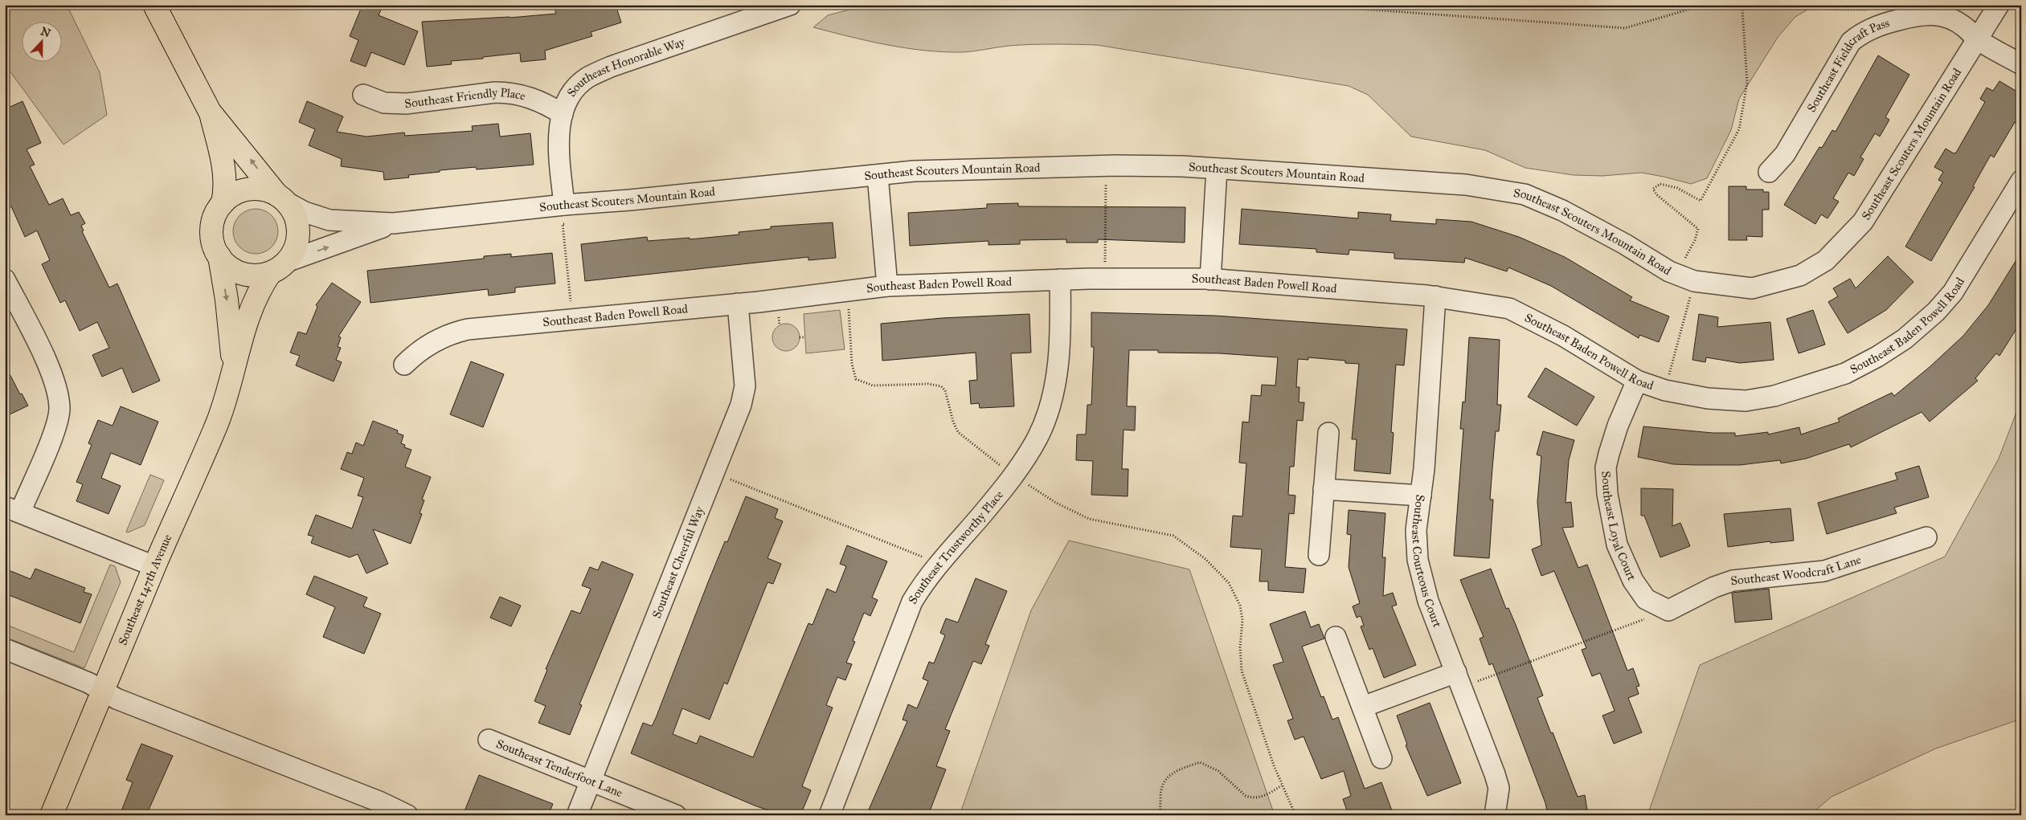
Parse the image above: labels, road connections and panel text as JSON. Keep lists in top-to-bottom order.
{
  "streets": {
    "main road": ["Southeast 147th Avenue"],
    "street": [
      "Southeast Fieldcraft Pass",
      "Southeast Honorable Way",
      "Southeast Friendly Place",
      "Southeast Scouters Mountain Road",
      "Southeast Baden Powell Road",
      "Southeast Loyal Court",
      "Southeast Trustworthy Place",
      "Southeast Courteous Court",
      "Southeast Cheerful Way",
      "Southeast Woodcraft Lane",
      "Southeast Tenderfoot Lane"
    ]
  },
  "crossings": [
    ["Southeast Fieldcraft Pass", "Southeast Scouters Mountain Road"],
    ["Southeast Honorable Way", "Southeast Friendly Place"],
    ["Southeast Honorable Way", "Southeast Scouters Mountain Road"],
    ["Southeast Scouters Mountain Road", "Southeast 147th Avenue"],
    ["Southeast Baden Powell Road", "Southeast Loyal Court"],
    ["Southeast Baden Powell Road", "Southeast Trustworthy Place"],
    ["Southeast Baden Powell Road", "Southeast Courteous Court"],
    ["Southeast Baden Powell Road", "Southeast Cheerful Way"],
    ["Southeast Loyal Court", "Southeast Woodcraft Lane"],
    ["Southeast Cheerful Way", "Southeast Tenderfoot Lane"]
  ],
  "north": "top"
}
